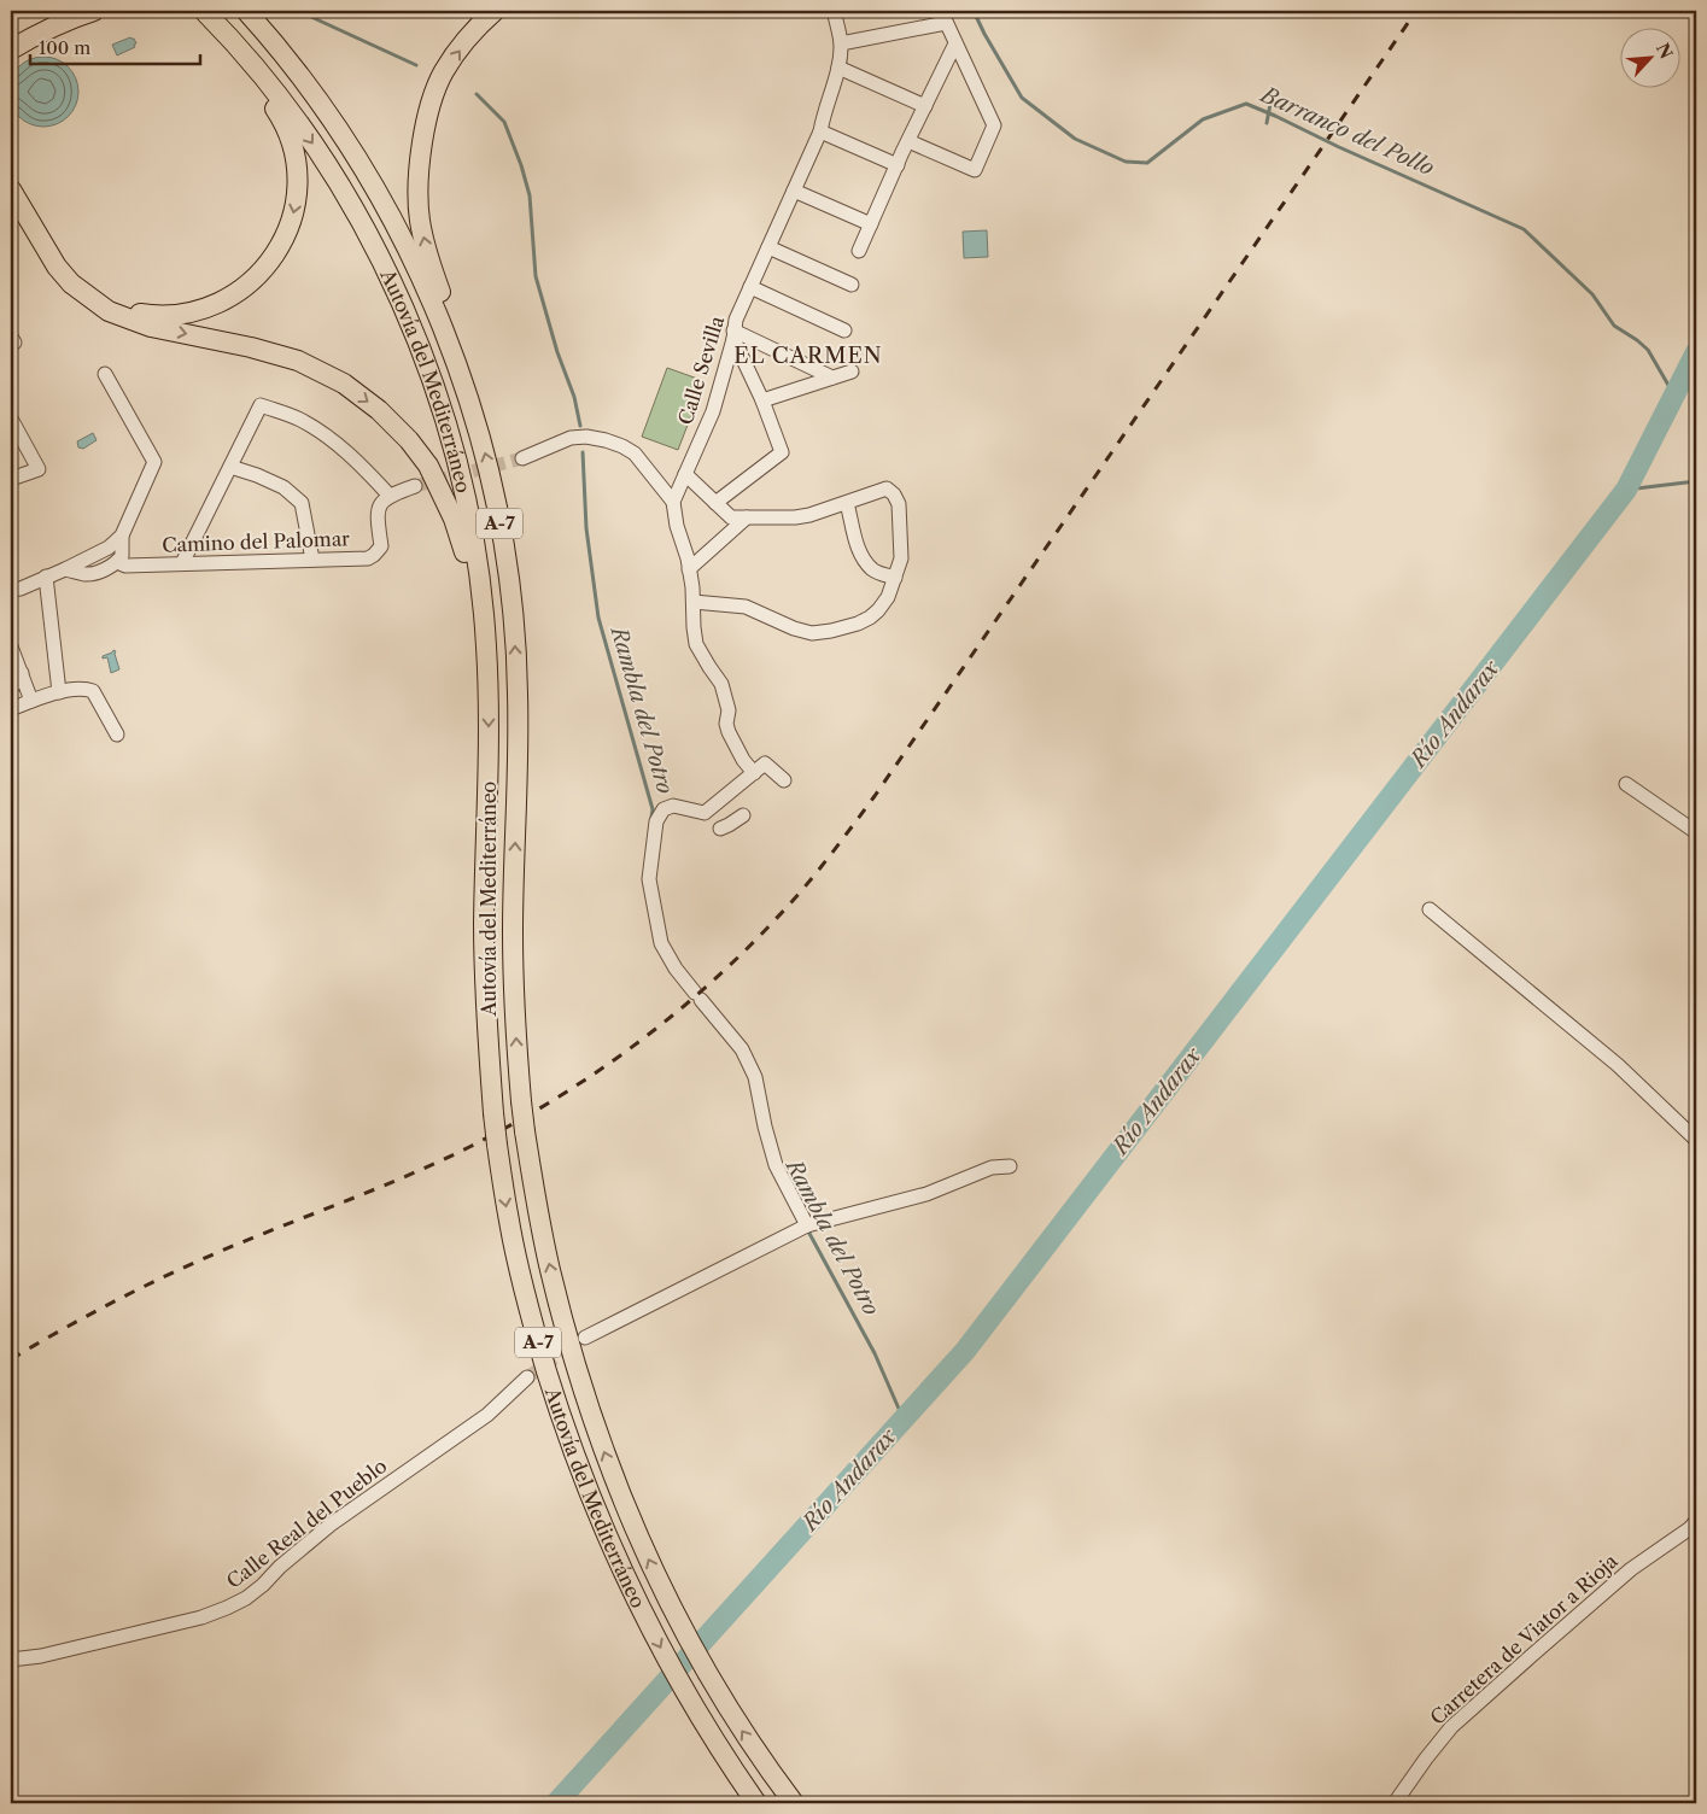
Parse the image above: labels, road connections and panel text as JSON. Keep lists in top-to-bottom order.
{
  "streets": {
    "highway": ["Autovía del Mediterráneo", "A-7"],
    "street": [
      "Calle Sevilla",
      "Camino del Palomar",
      "Calle Real del Pueblo",
      "Carretera de Viator a Rioja"
    ]
  },
  "districts": ["EL CARMEN"],
  "water": ["Barranco del Pollo", "Rambla del Potro", "Río Andarax"],
  "scale_bar": "100 m",
  "north": "top right"
}
